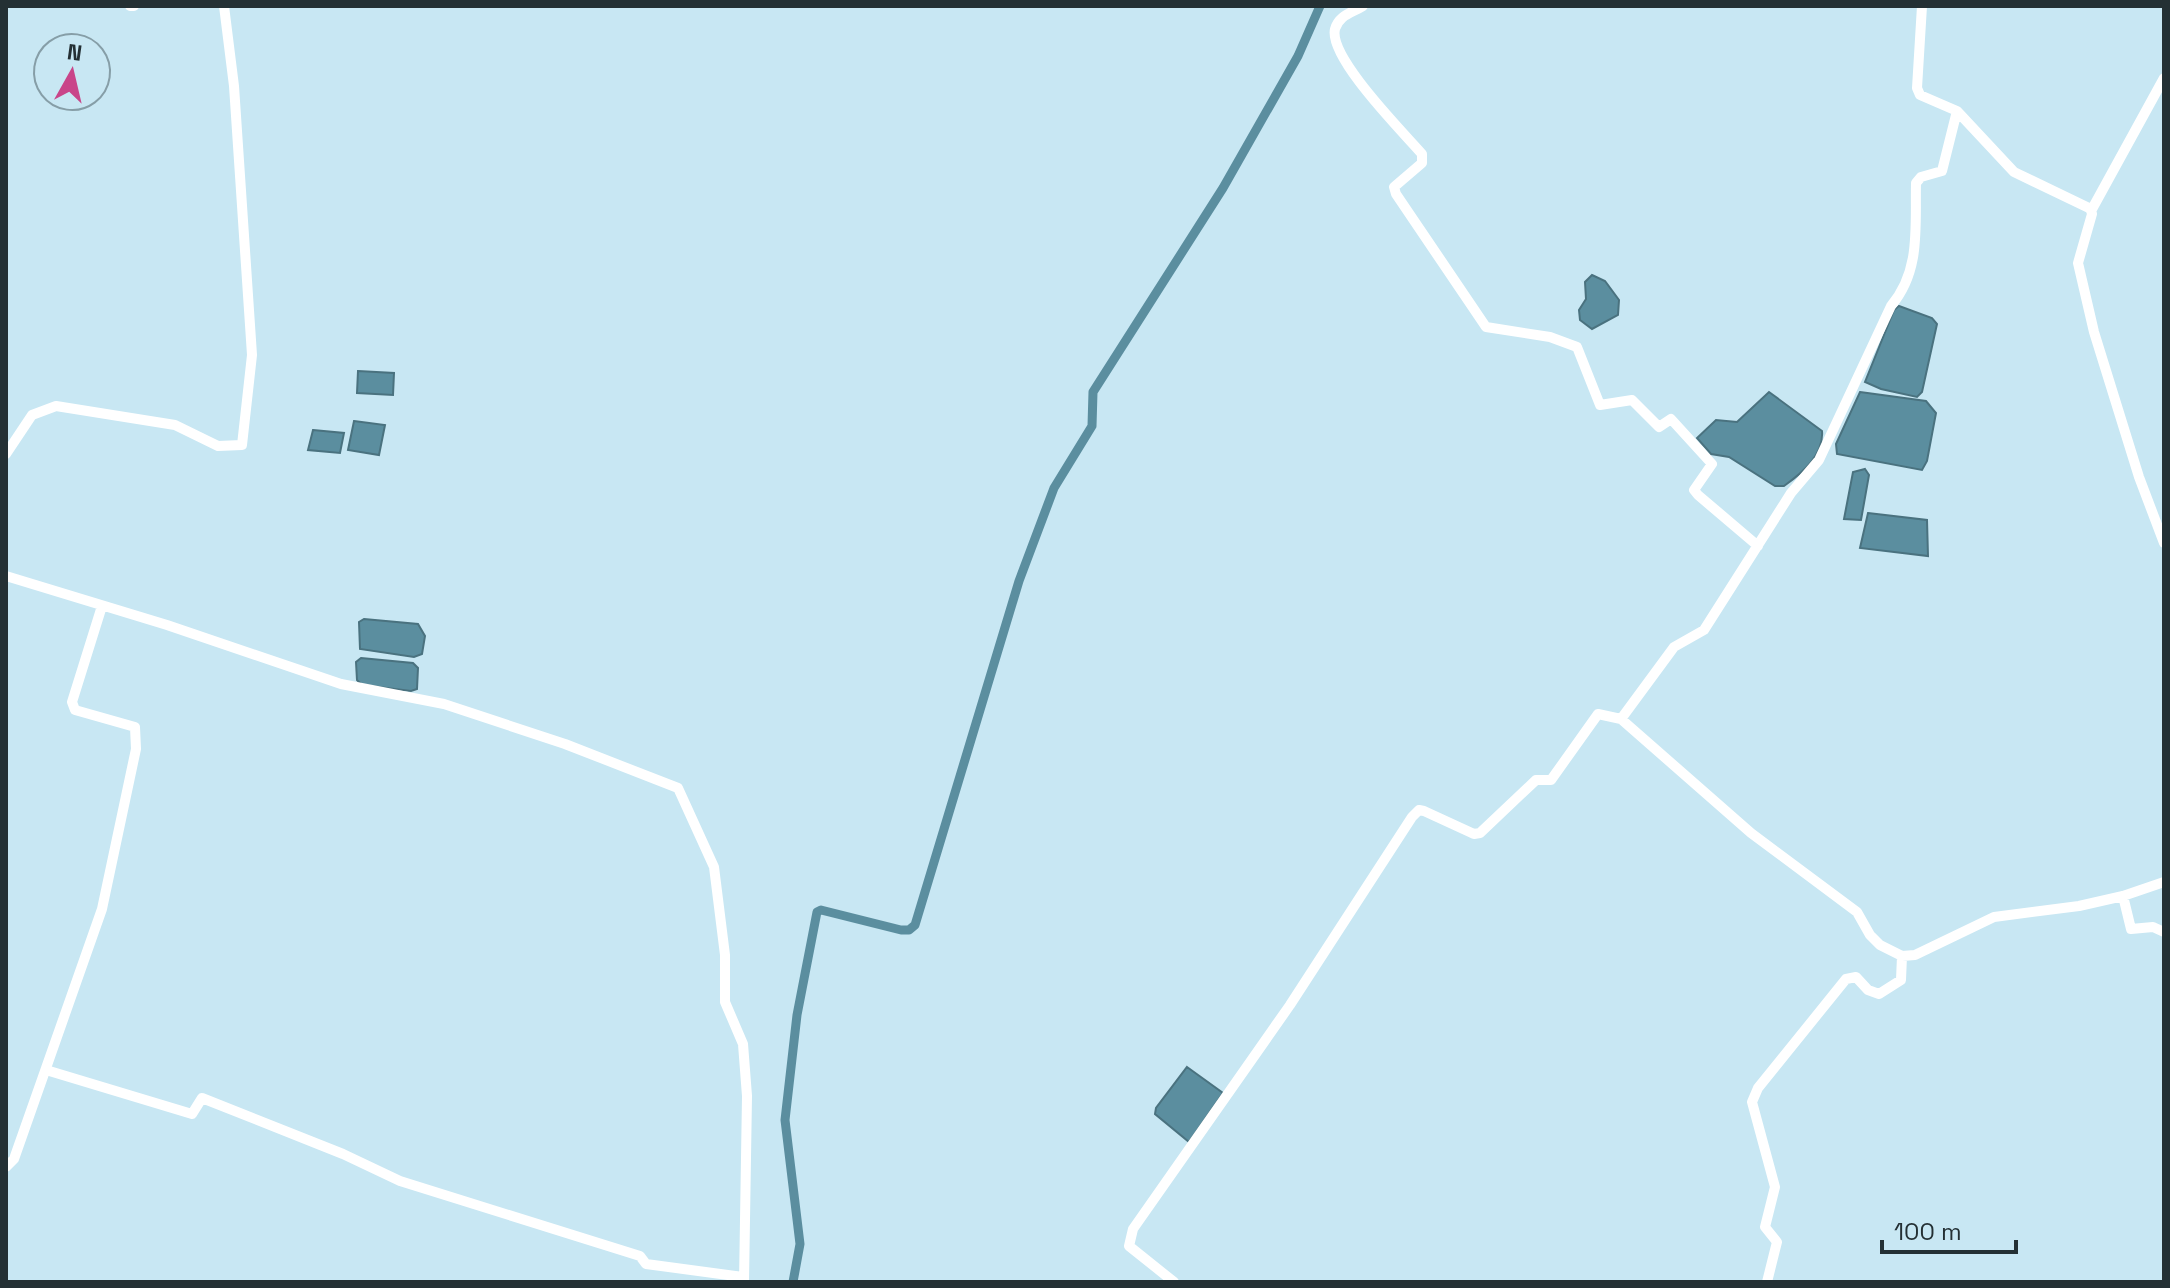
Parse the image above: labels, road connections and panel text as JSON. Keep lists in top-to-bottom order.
{
  "scale_bar": "100 m",
  "north": "top"
}
